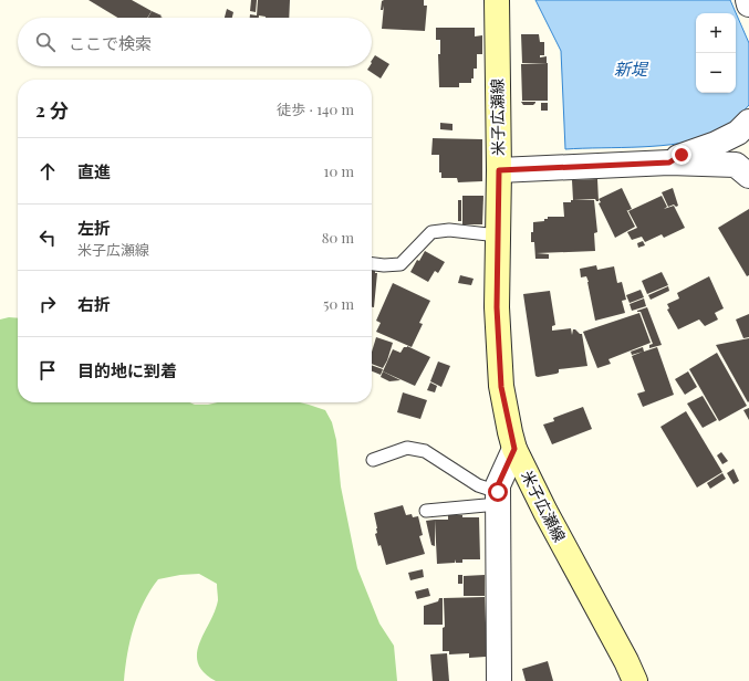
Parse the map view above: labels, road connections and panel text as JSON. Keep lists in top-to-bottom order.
{
  "streets": {
    "main road": ["米子広瀬線"]
  },
  "water": ["新堤"],
  "page": {
    "map_buttons": ["+", "−"],
    "search": "ここで検索",
    "heading": ["2 分", "徒歩 · 140 m"],
    "list": [
      ["直進", "10 m"],
      ["左折", "米子広瀬線", "80 m"],
      ["右折", "50 m"],
      "目的地に到着"
    ]
  }
}
